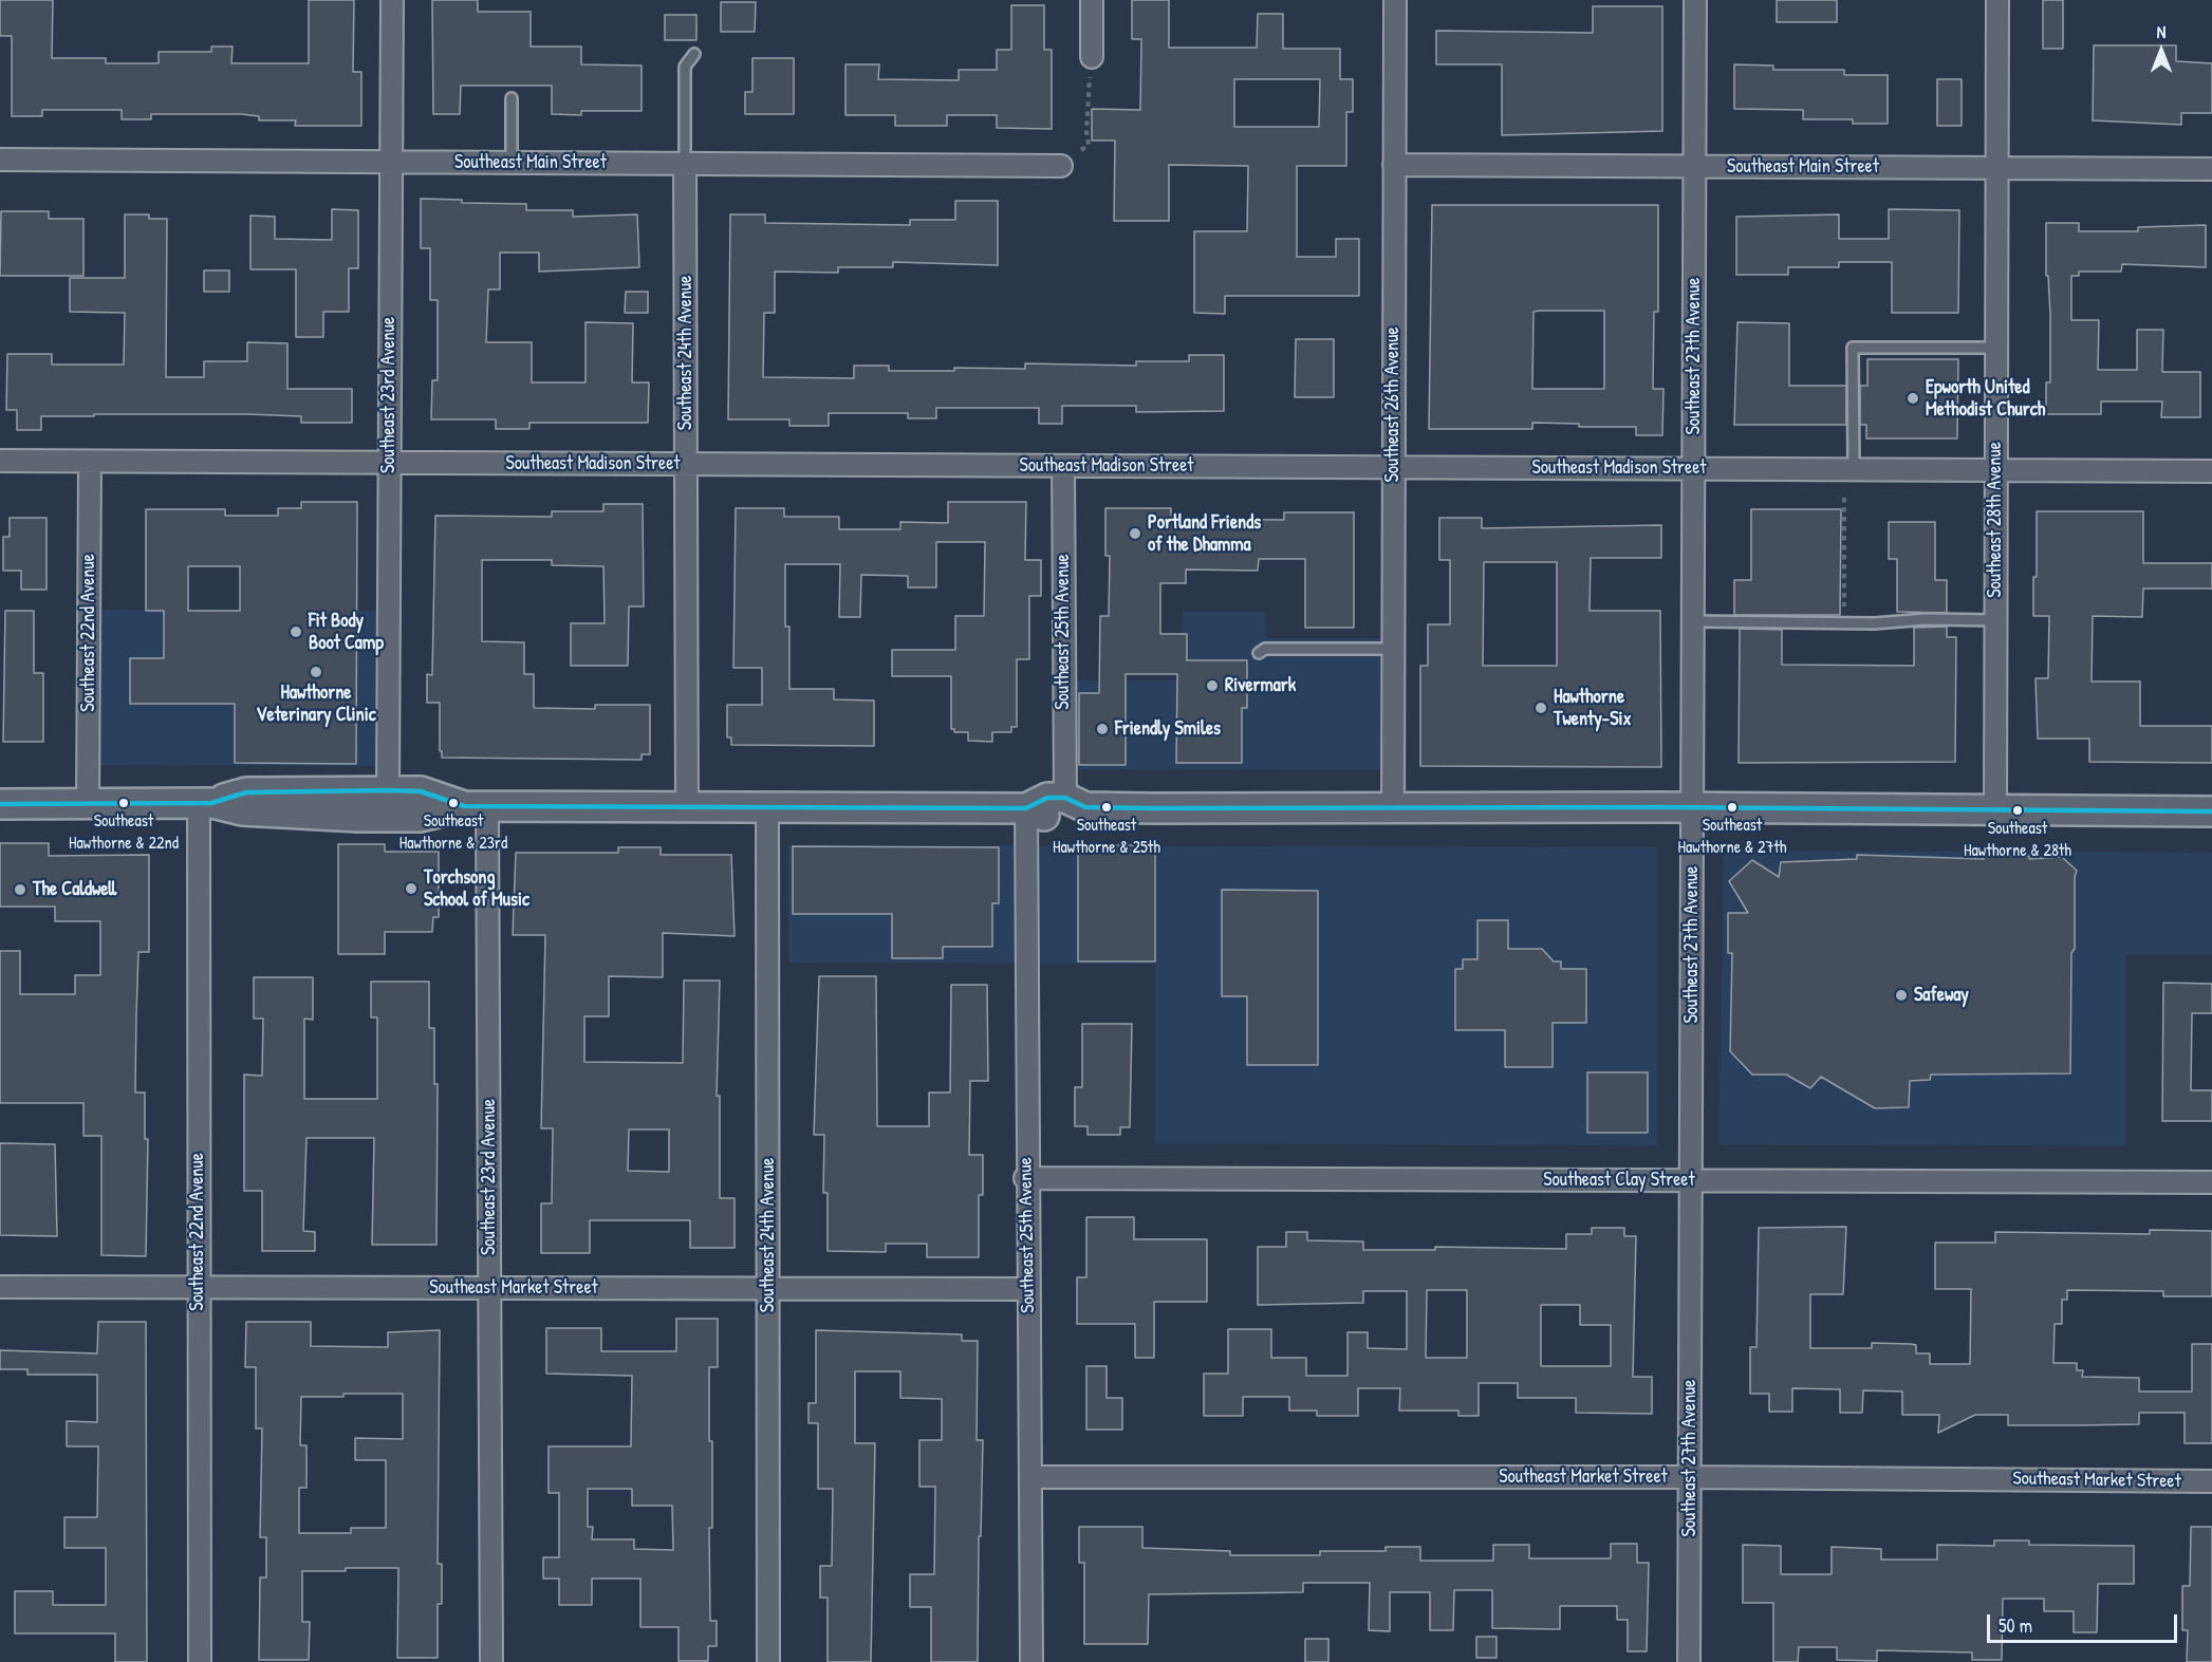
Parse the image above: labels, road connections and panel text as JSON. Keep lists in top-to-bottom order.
{
  "streets": {
    "street": [
      "Southeast Main Street",
      "Southeast 24th Avenue",
      "Southeast 27th Avenue",
      "Southeast 23rd Avenue",
      "Southeast 26th Avenue",
      "Southeast Madison Street",
      "Southeast 28th Avenue",
      "Southeast 25th Avenue",
      "Southeast 22nd Avenue",
      "Southeast Clay Street",
      "Southeast Market Street"
    ]
  },
  "crossings": [
    ["Southeast Main Street", "Southeast 24th Avenue"],
    ["Southeast Main Street", "Southeast 27th Avenue"],
    ["Southeast Main Street", "Southeast 23rd Avenue"],
    ["Southeast Main Street", "Southeast 26th Avenue"],
    ["Southeast Main Street", "Southeast 28th Avenue"],
    ["Southeast 24th Avenue", "Southeast Madison Street"],
    ["Southeast 24th Avenue", "Southeast Market Street"],
    ["Southeast 27th Avenue", "Southeast Madison Street"],
    ["Southeast 27th Avenue", "Southeast Clay Street"],
    ["Southeast 27th Avenue", "Southeast Market Street"],
    ["Southeast 23rd Avenue", "Southeast Madison Street"],
    ["Southeast 23rd Avenue", "Southeast Market Street"],
    ["Southeast 26th Avenue", "Southeast Madison Street"],
    ["Southeast Madison Street", "Southeast 28th Avenue"],
    ["Southeast Madison Street", "Southeast 25th Avenue"],
    ["Southeast Madison Street", "Southeast 22nd Avenue"],
    ["Southeast 25th Avenue", "Southeast Clay Street"],
    ["Southeast 25th Avenue", "Southeast Market Street"],
    ["Southeast 22nd Avenue", "Southeast Market Street"]
  ],
  "places": [
    "Epworth United Methodist Church",
    "Portland Friends of the Dhamma",
    "Fit Body Boot Camp",
    "Hawthorne Veterinary Clinic",
    "Rivermark",
    "Hawthorne Twenty-Six",
    "Friendly Smiles",
    "Southeast Hawthorne & 22nd",
    "Southeast Hawthorne & 23rd",
    "Southeast Hawthorne & 25th",
    "Southeast Hawthorne & 27th",
    "Southeast Hawthorne & 28th",
    "Torchsong School of Music",
    "The Caldwell",
    "Safeway"
  ],
  "scale_bar": "50 m",
  "north": "top"
}
